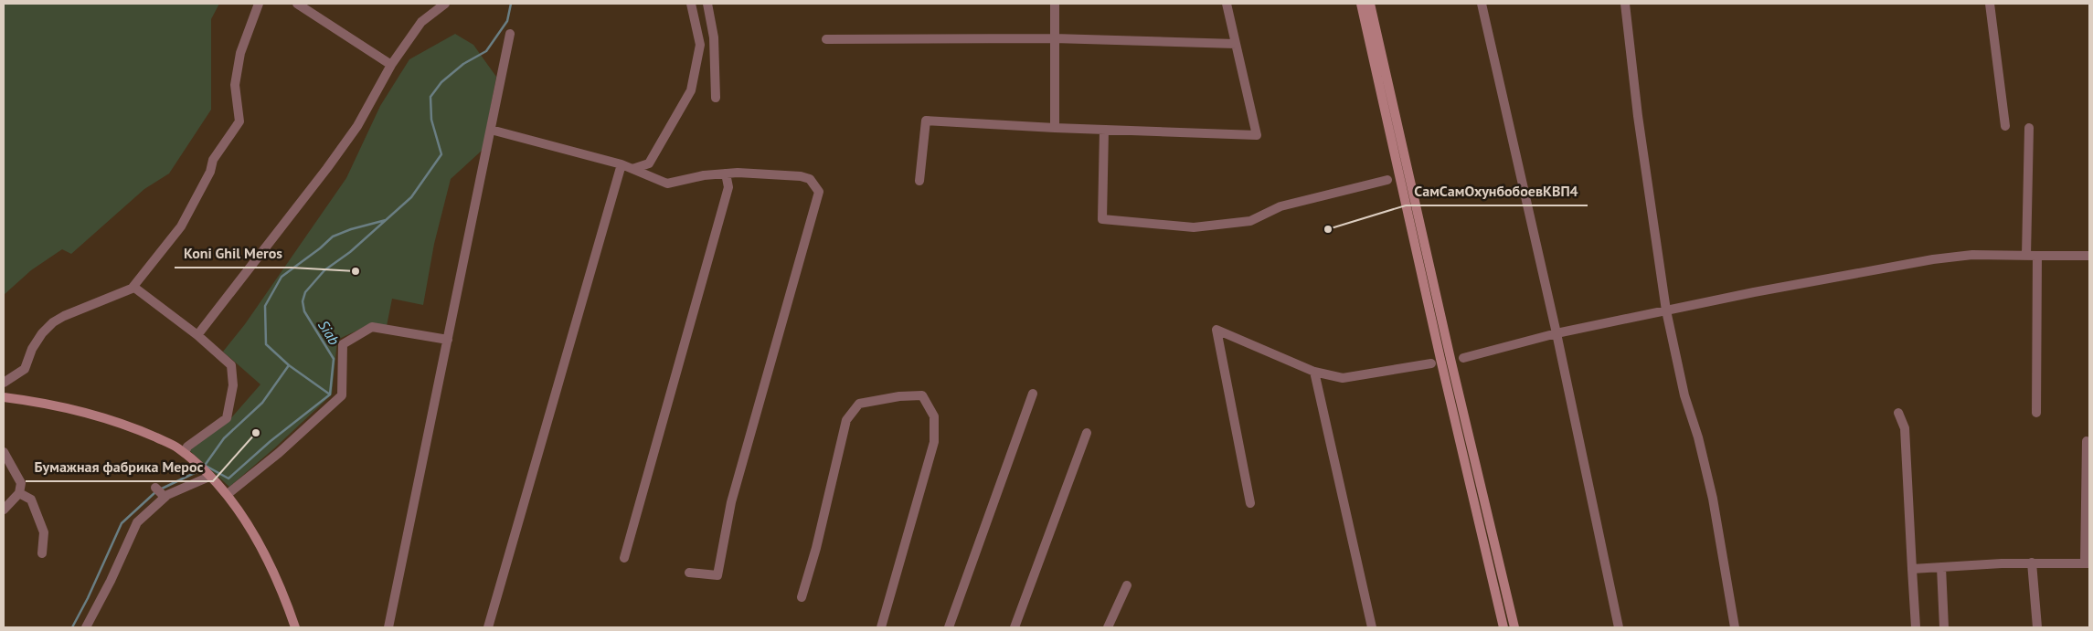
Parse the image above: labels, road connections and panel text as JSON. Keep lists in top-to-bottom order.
{
  "water": ["Siab"],
  "places": ["СамСамОхунбобоевКВП4", "Koni Ghil Meros", "Бумажная фабрика Мерос"]
}
